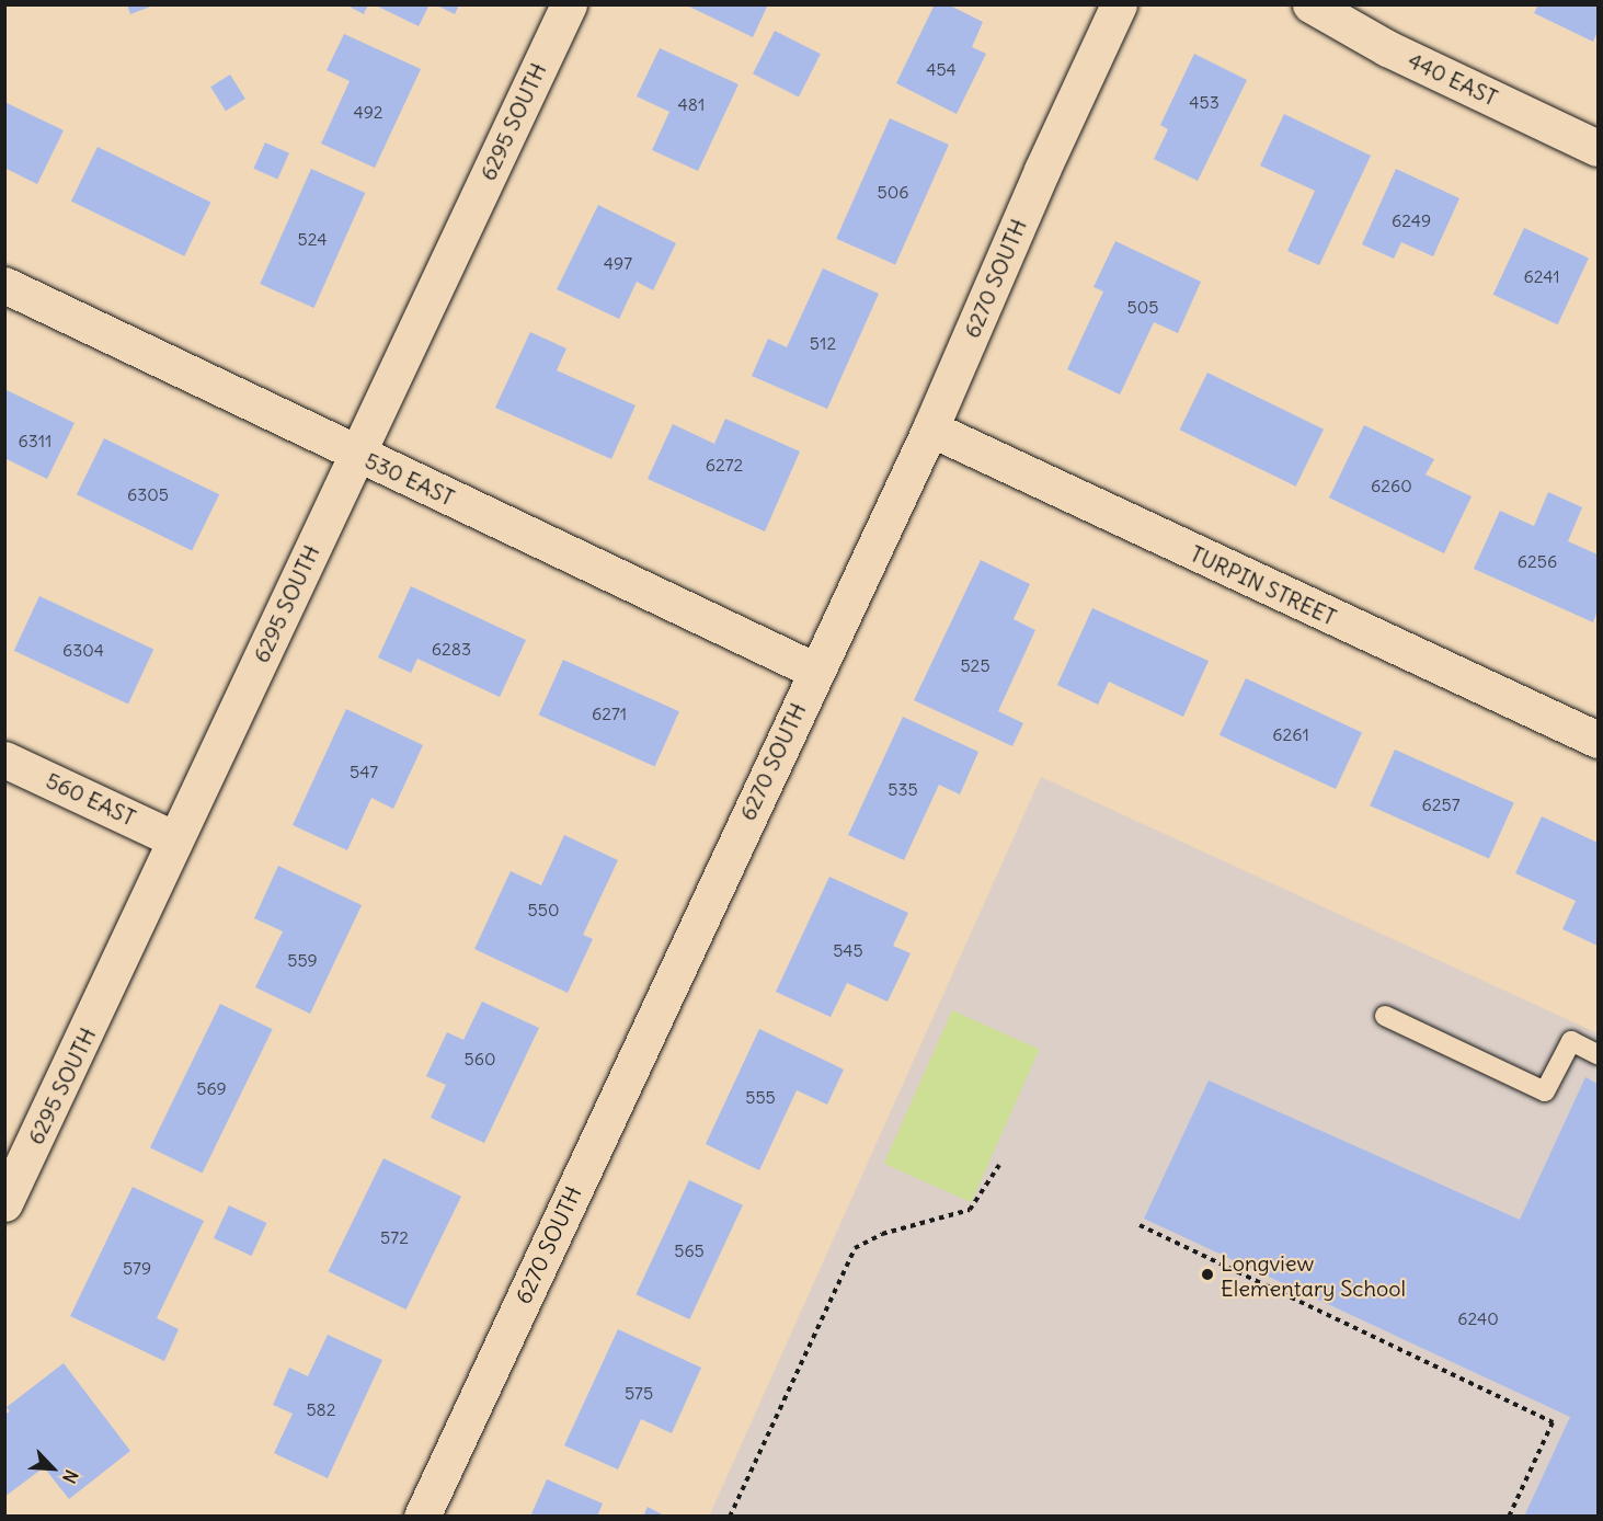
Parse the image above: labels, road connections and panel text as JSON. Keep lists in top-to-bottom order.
{
  "streets": {
    "street": [
      "440 EAST",
      "6295 SOUTH",
      "6270 SOUTH",
      "530 EAST",
      "TURPIN STREET",
      "560 EAST"
    ]
  },
  "crossings": [
    ["6295 SOUTH", "530 EAST"],
    ["6295 SOUTH", "560 EAST"],
    ["6270 SOUTH", "530 EAST"],
    ["6270 SOUTH", "TURPIN STREET"]
  ],
  "places": ["Longview Elementary School"],
  "house_numbers": [
    "454",
    "453",
    "481",
    "492",
    "506",
    "6249",
    "524",
    "497",
    "6241",
    "505",
    "512",
    "6311",
    "6272",
    "6260",
    "6305",
    "6256",
    "6283",
    "6304",
    "525",
    "6271",
    "6261",
    "547",
    "535",
    "6257",
    "550",
    "545",
    "559",
    "560",
    "569",
    "555",
    "572",
    "565",
    "579",
    "6240",
    "575",
    "582"
  ],
  "north": "bottom right"
}
